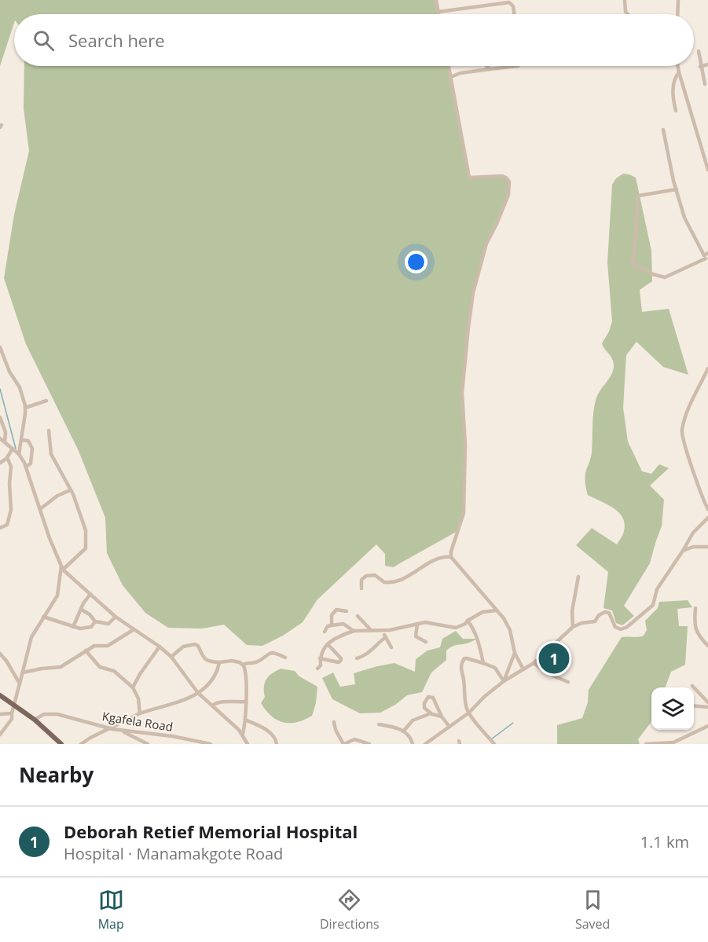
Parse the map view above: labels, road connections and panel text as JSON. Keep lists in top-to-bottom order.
{
  "streets": {
    "street": ["Kgafela Road"]
  },
  "page": {
    "search": "Search here",
    "pins": "1",
    "heading": "Nearby",
    "list": [
      {
        "mark": "1",
        "name": "Deborah Retief Memorial Hospital",
        "note": "Hospital · Manamakgote Road",
        "value": "1.1 km"
      }
    ],
    "nav": ["Map", "Directions", "Saved"]
  }
}
